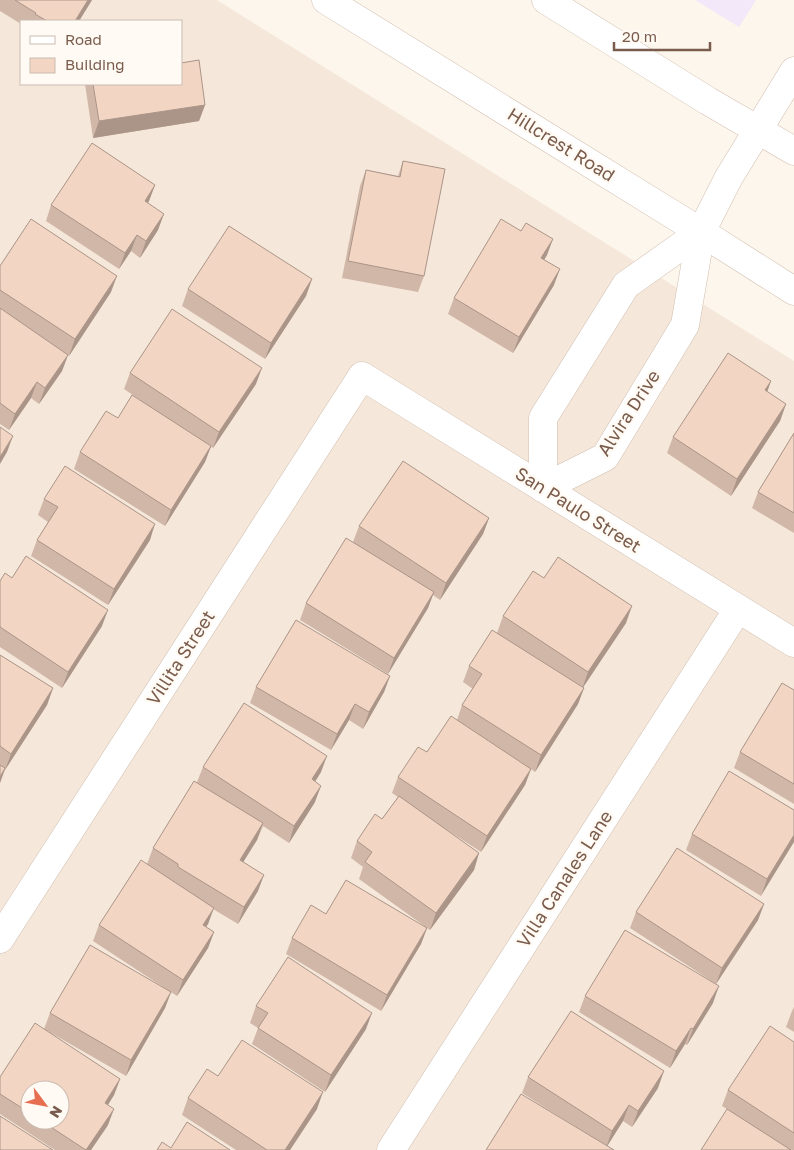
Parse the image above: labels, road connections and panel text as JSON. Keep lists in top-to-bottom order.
{
  "streets": {
    "street": [
      "Hillcrest Road",
      "Alvira Drive",
      "San Paulo Street",
      "Villita Street",
      "Villa Canales Lane"
    ]
  },
  "crossings": [
    ["Hillcrest Road", "Alvira Drive"],
    ["Alvira Drive", "San Paulo Street"],
    ["San Paulo Street", "Villita Street"],
    ["San Paulo Street", "Villa Canales Lane"]
  ],
  "legend": ["Road", "Building"],
  "scale_bar": "20 m",
  "north": "bottom right"
}
